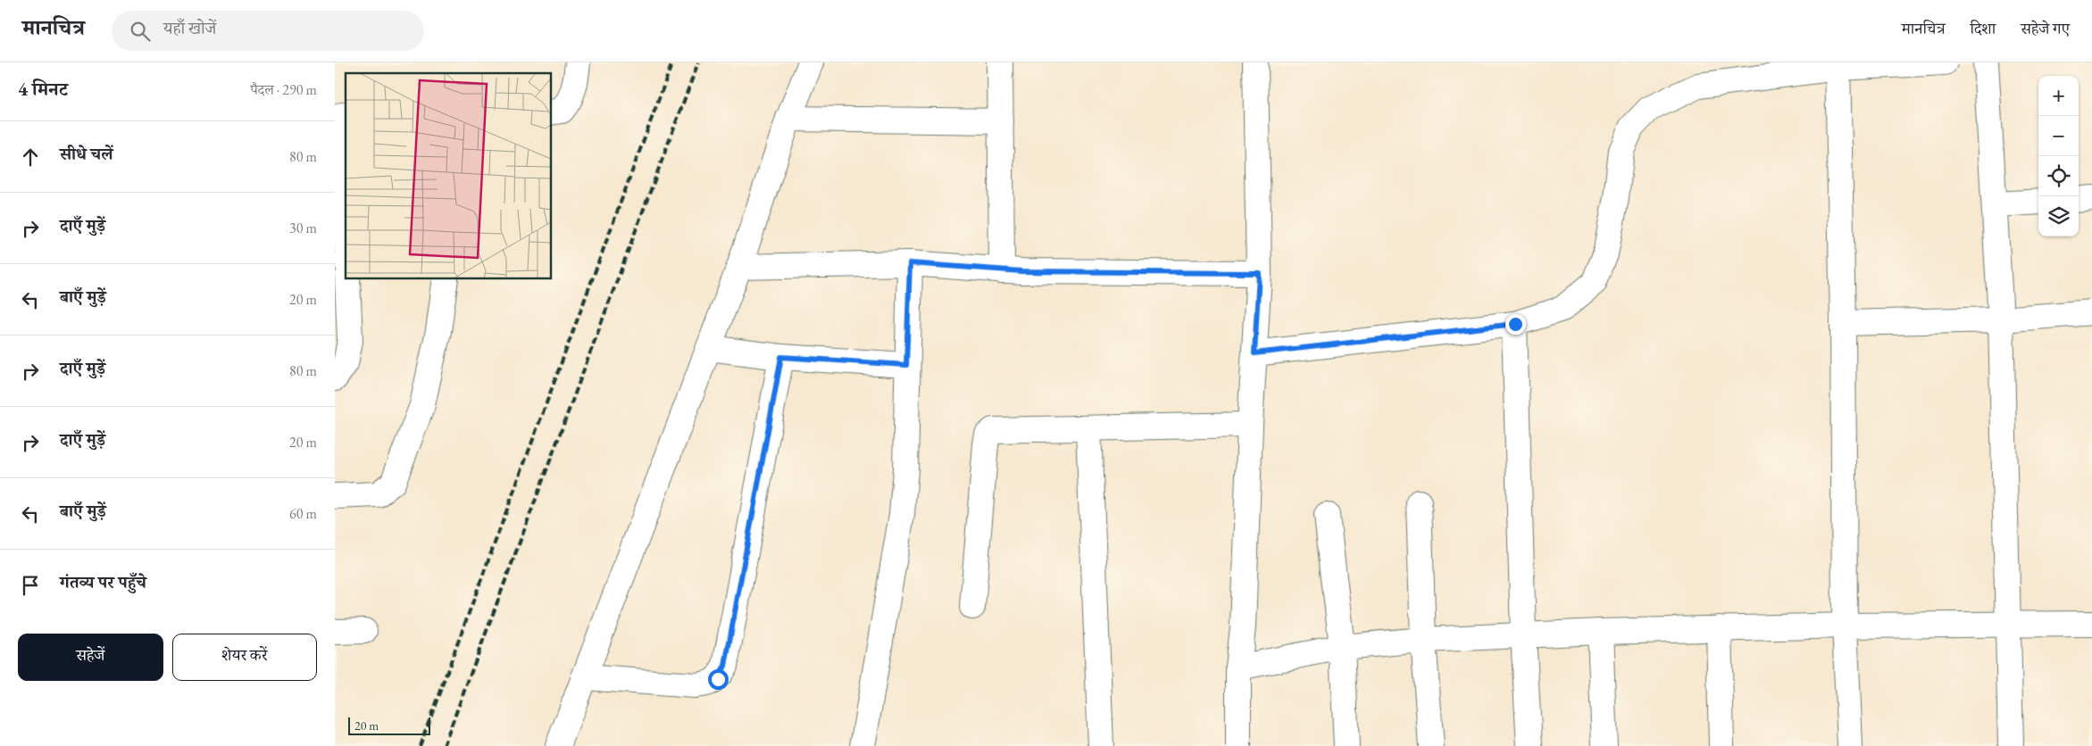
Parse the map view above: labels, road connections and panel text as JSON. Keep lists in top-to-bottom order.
{
  "scale_bar": "20 m",
  "page": {
    "header": "मानचित्र",
    "search": "यहाँ खोजें",
    "nav": ["मानचित्र", "दिशा", "सहेजे गए"],
    "heading": ["4 मिनट", "पैदल · 290 m"],
    "map_buttons": ["+", "−"],
    "list": [
      ["सीधे चलें", "80 m"],
      ["दाएँ मुड़ें", "30 m"],
      ["बाएँ मुड़ें", "20 m"],
      ["दाएँ मुड़ें", "80 m"],
      ["दाएँ मुड़ें", "20 m"],
      ["बाएँ मुड़ें", "60 m"],
      "गंतव्य पर पहुँचे"
    ],
    "buttons": ["सहेजें", "शेयर करें"],
    "scale": "20 m"
  }
}
